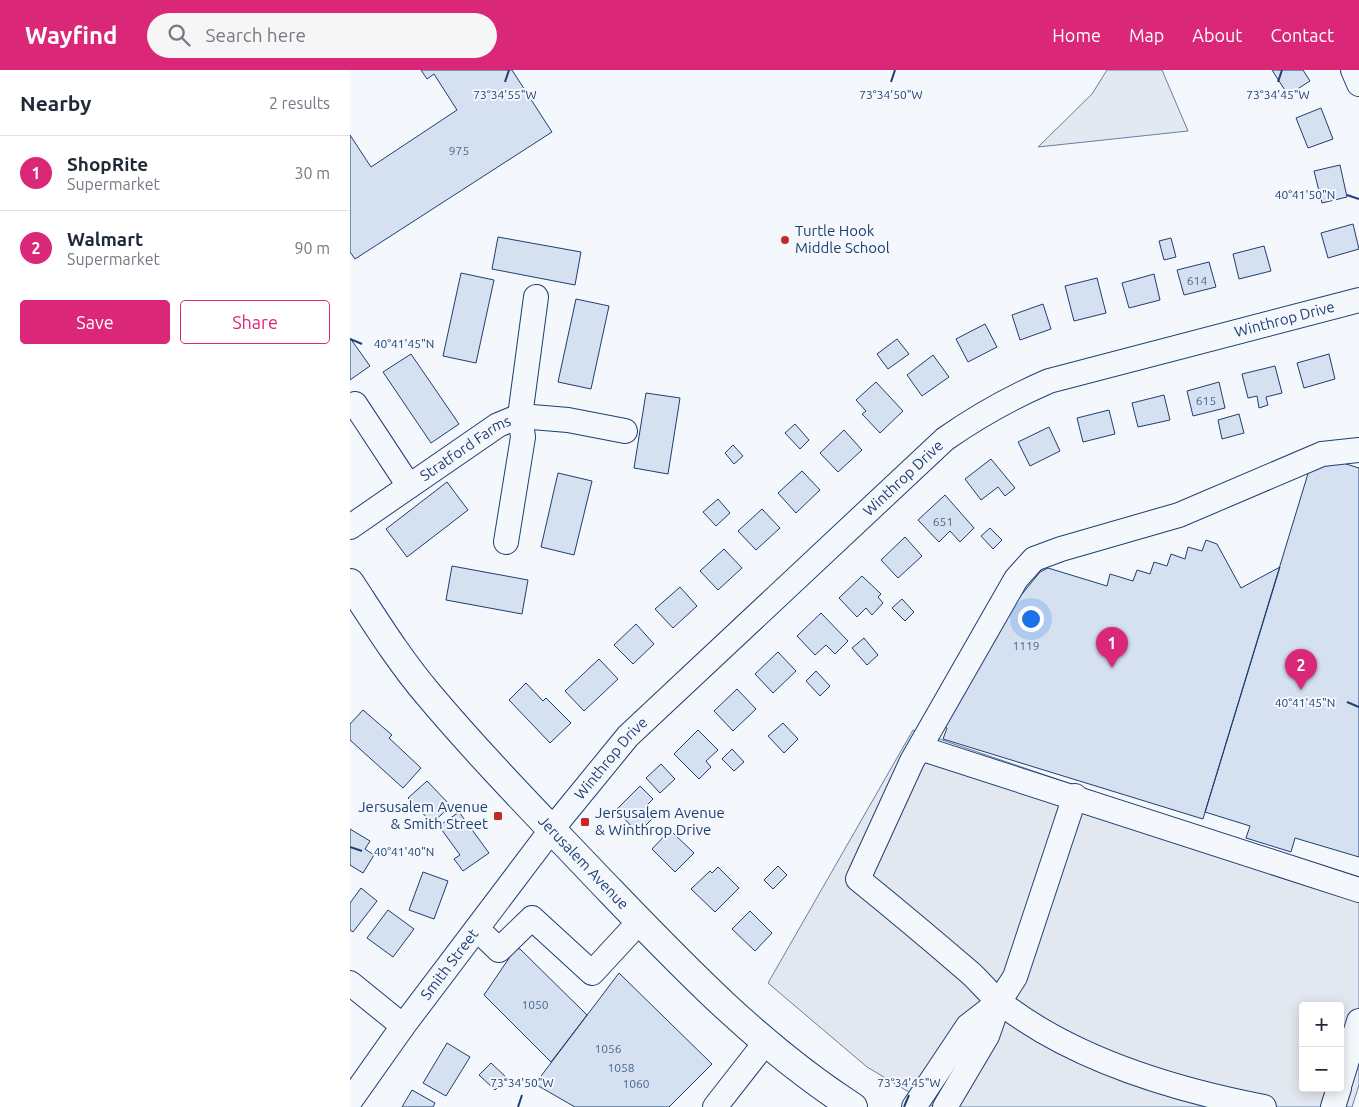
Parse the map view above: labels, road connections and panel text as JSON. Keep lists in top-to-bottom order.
{
  "streets": {
    "main road": ["Jerusalem Avenue"],
    "street": ["Winthrop Drive", "Stratford Farms", "Smith Street"]
  },
  "crossings": [
    ["Winthrop Drive", "Jerusalem Avenue"],
    ["Winthrop Drive", "Smith Street"],
    ["Jerusalem Avenue", "Smith Street"]
  ],
  "places": {
    "other": ["Turtle Hook Middle School"],
    "transit": ["Jersusalem Avenue & Smith Street", "Jersusalem Avenue & Winthrop Drive"]
  },
  "house_numbers": [
    "975",
    "614",
    "615",
    "651",
    "1119",
    "1050",
    "1056",
    "1058",
    "1060"
  ],
  "page": {
    "header": "Wayfind",
    "search": "Search here",
    "nav": [
      "Home",
      "Map",
      "About",
      "Contact"
    ],
    "heading": ["Nearby", "2 results"],
    "list": [
      {
        "mark": "1",
        "name": "ShopRite",
        "note": "Supermarket",
        "value": "30 m"
      },
      {
        "mark": "2",
        "name": "Walmart",
        "note": "Supermarket",
        "value": "90 m"
      }
    ],
    "buttons": ["Save", "Share"],
    "pins": ["1", "2"],
    "map_buttons": ["+", "−"]
  },
  "coordinates": [
    "73°34'55\"W",
    "73°34'50\"W",
    "73°34'45\"W",
    "40°41'50\"N",
    "40°41'45\"N",
    "40°41'40\"N"
  ]
}
